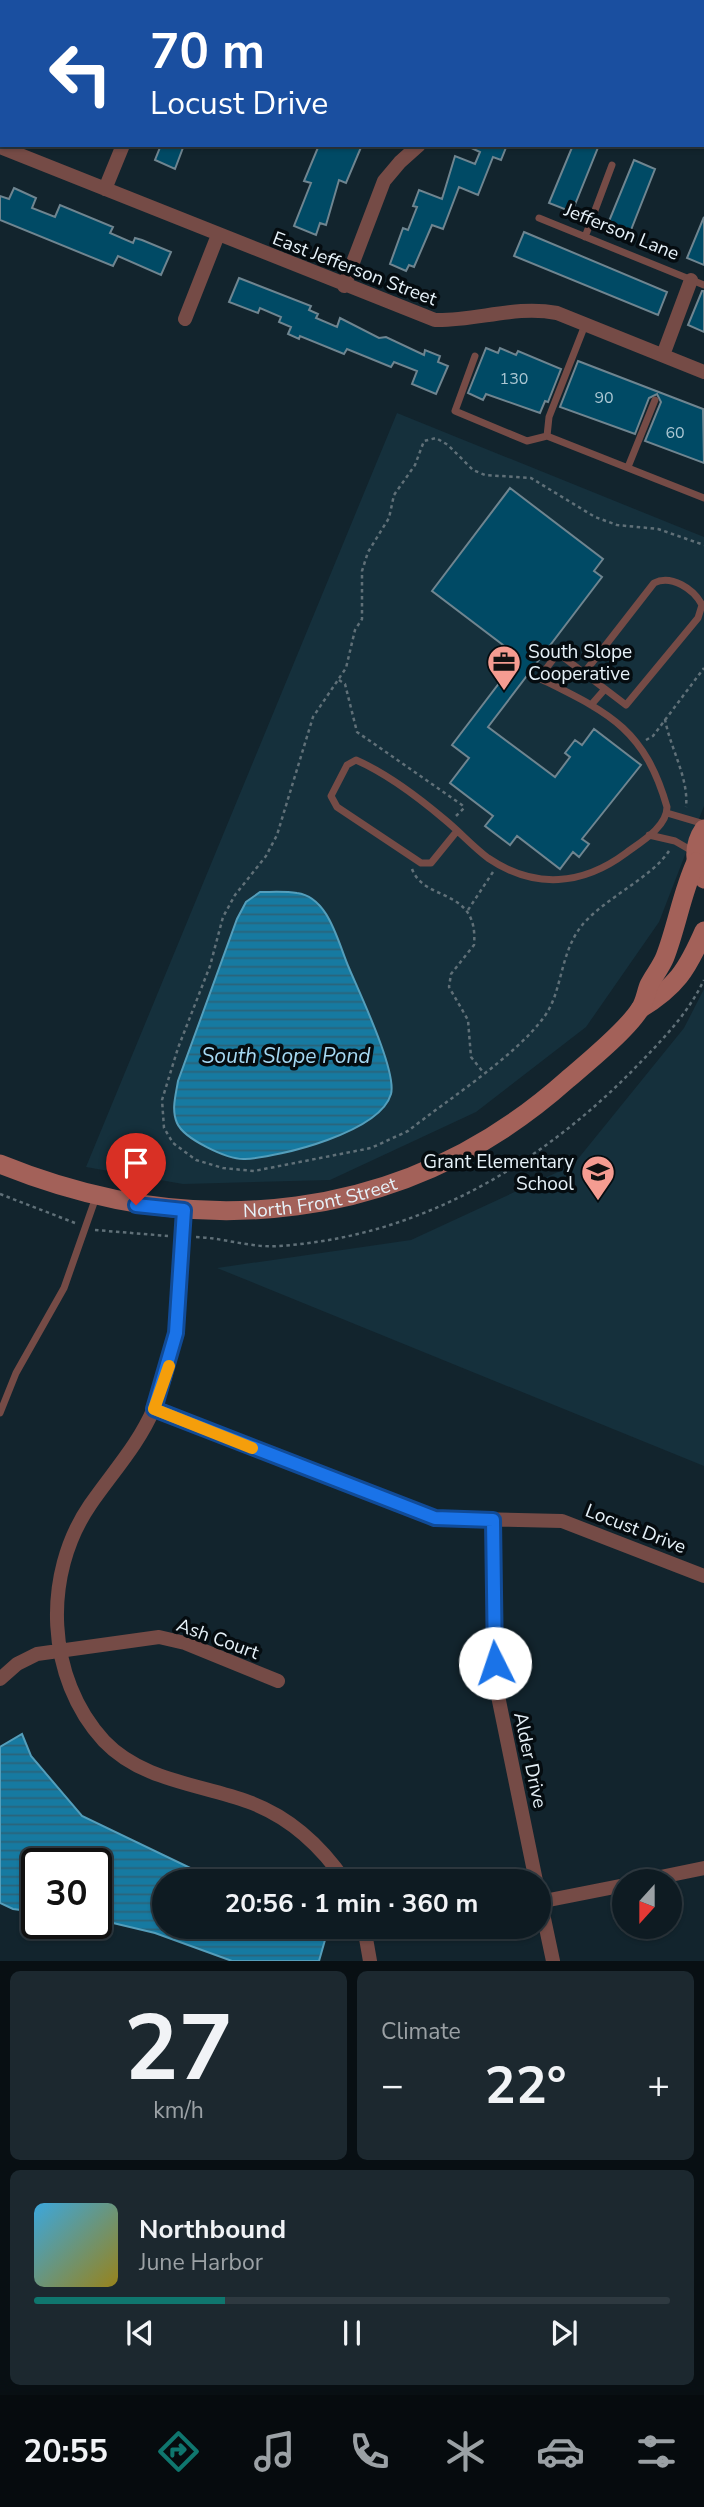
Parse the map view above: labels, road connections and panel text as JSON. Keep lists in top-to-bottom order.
{
  "streets": {
    "main road": ["North Front Street"],
    "street": [
      "Jefferson Lane",
      "East Jefferson Street",
      "Locust Drive",
      "Ash Court",
      "Alder Drive"
    ]
  },
  "crossings": [
    ["Jefferson Lane", "East Jefferson Street"],
    ["Locust Drive", "Alder Drive"]
  ],
  "water": ["South Slope Pond"],
  "places": {
    "office": ["South Slope Cooperative"],
    "school or university": ["Grant Elementary School"]
  },
  "house_numbers": ["130", "90", "60"],
  "north": "bottom",
  "page": {
    "turn": ["70 m", "Locust Drive"],
    "limit": "30",
    "trip": "20:56 · 1 min · 360 m",
    "tile": [
      ["27", "km/h"],
      "Climate"
    ],
    "heat": ["−", "22°", "+"],
    "song": ["Northbound", "June Harbor"],
    "tabs": "20:55"
  }
}
